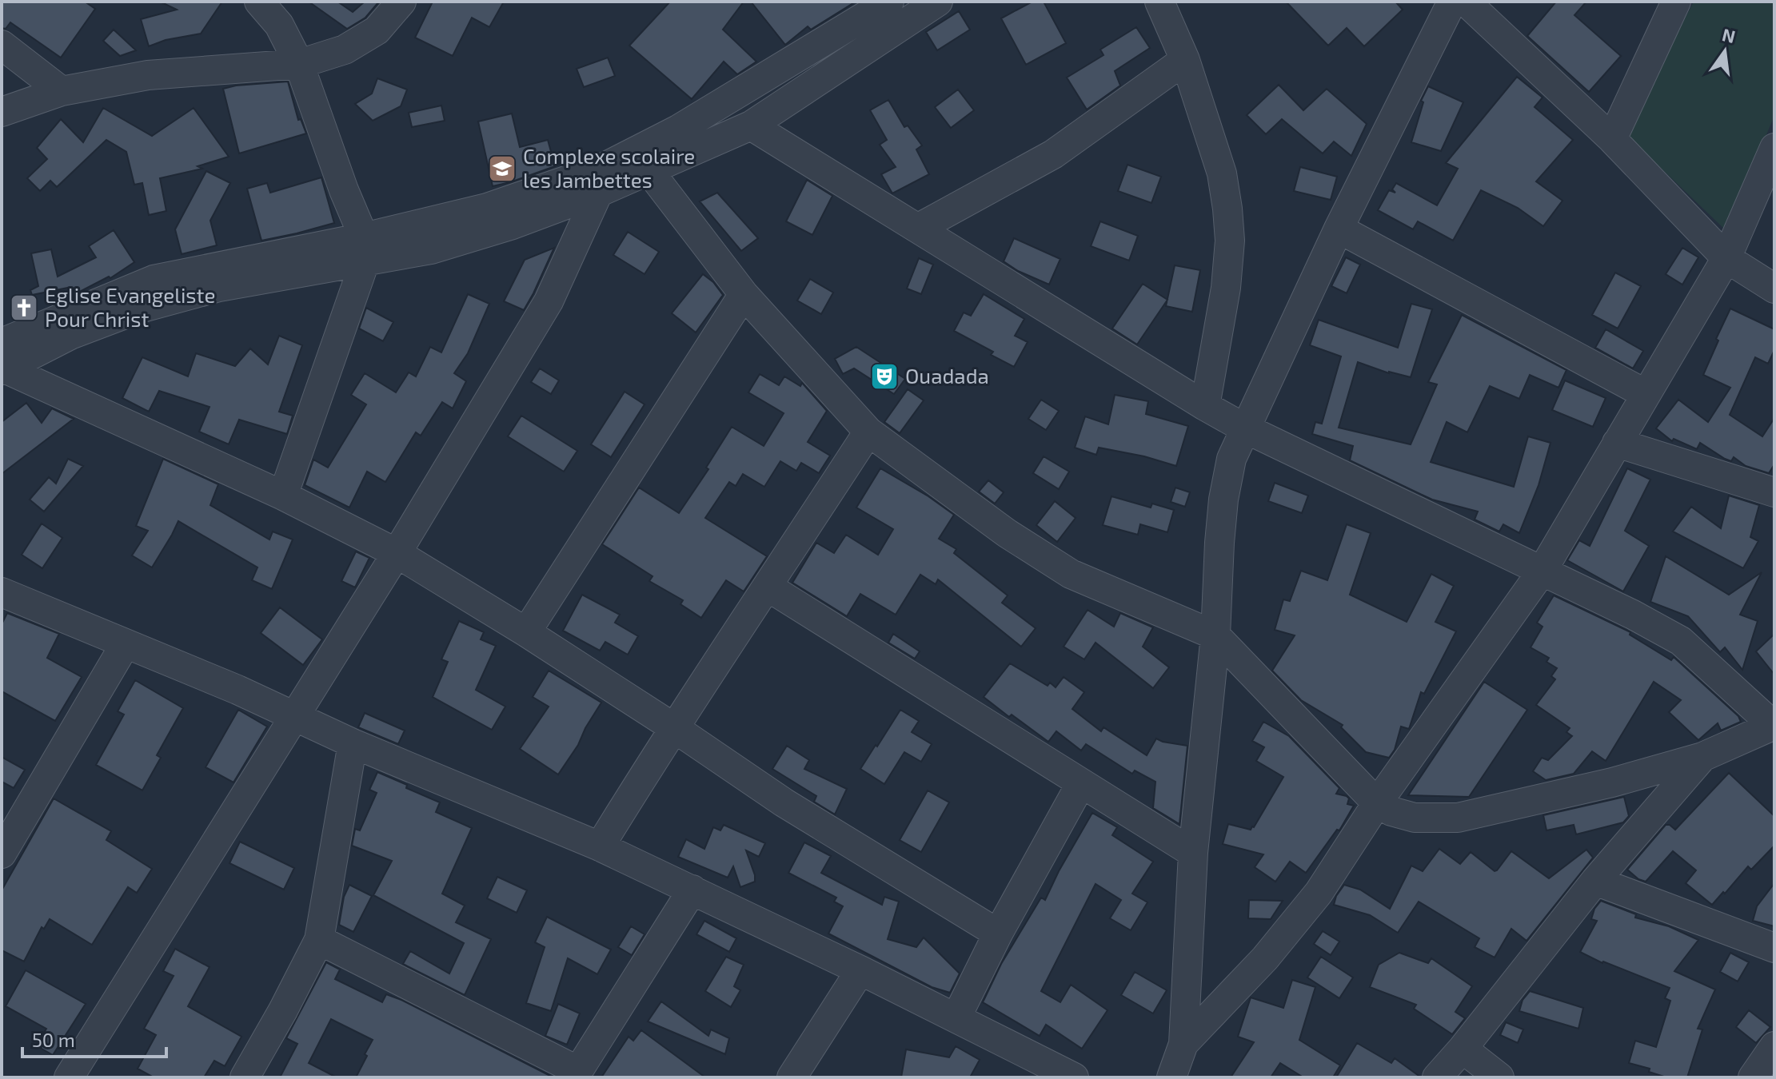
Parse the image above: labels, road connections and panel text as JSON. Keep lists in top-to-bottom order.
{
  "places": {
    "school or university": ["Complexe scolaire les Jambettes"],
    "church": ["Eglise Evangeliste Pour Christ"],
    "theatre": ["Ouadada"]
  },
  "scale_bar": "50 m",
  "north": "top"
}
